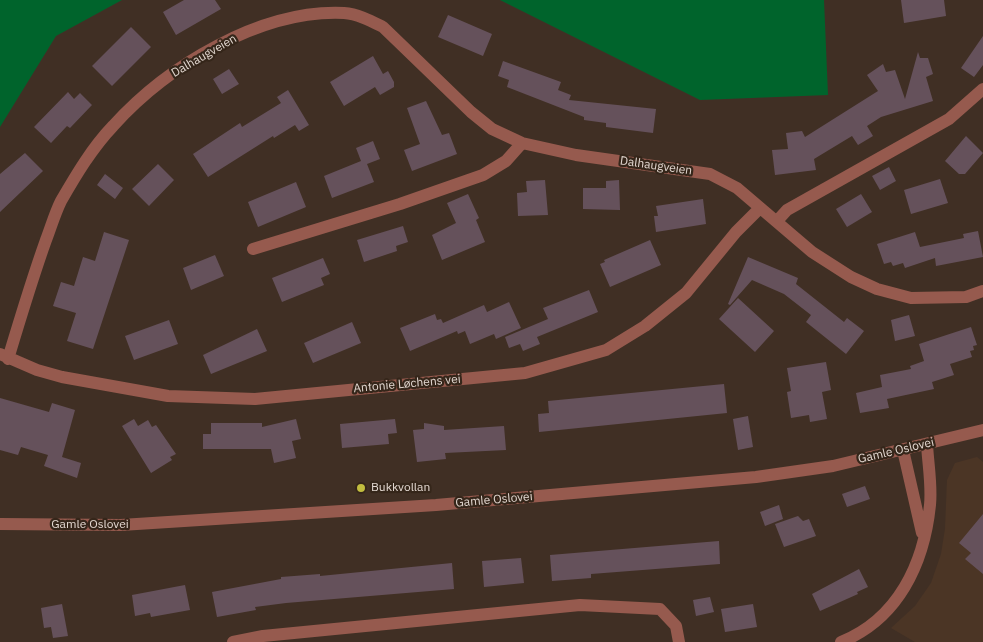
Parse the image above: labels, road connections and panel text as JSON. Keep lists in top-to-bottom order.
{
  "streets": {
    "street": ["Dalhaugveien", "Antonie Løchens vei", "Gamle Oslovei"]
  },
  "crossings": [
    ["Dalhaugveien", "Antonie Løchens vei"]
  ],
  "places": ["Bukkvollan"]
}
